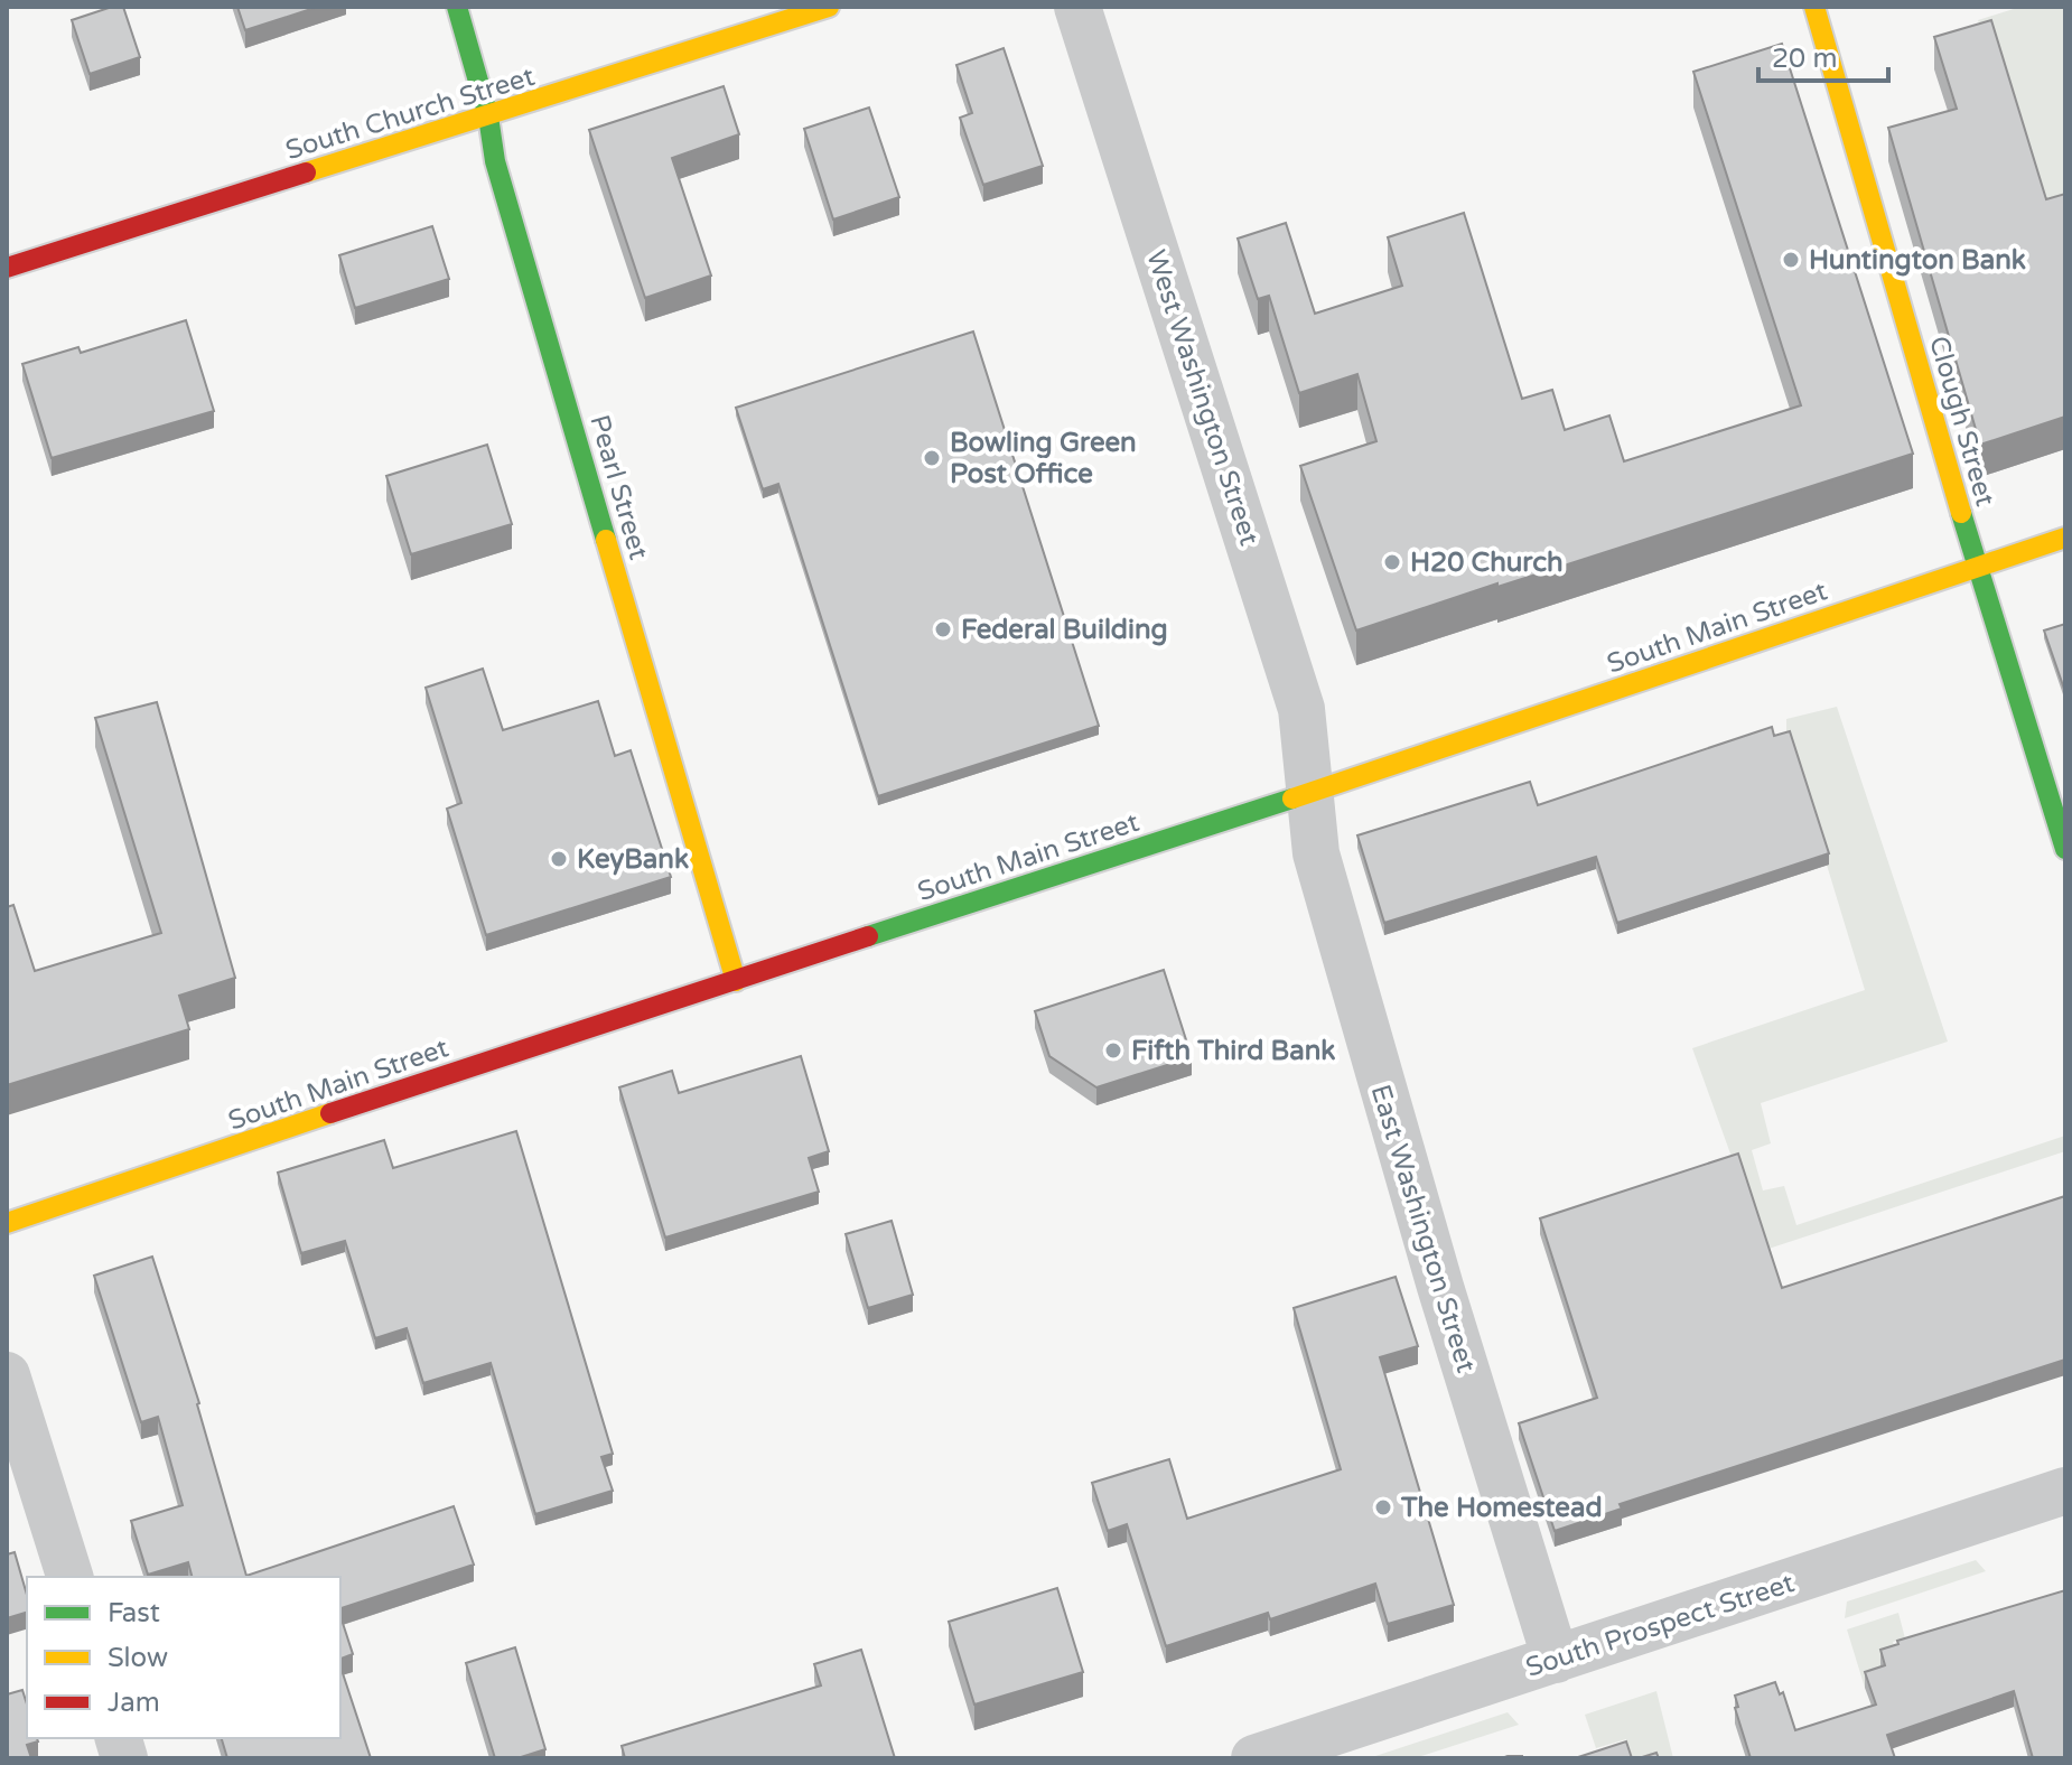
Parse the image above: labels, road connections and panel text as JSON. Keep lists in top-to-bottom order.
{
  "streets": {
    "street": [
      "South Church Street",
      "West Washington Street",
      "Clough Street",
      "Pearl Street",
      "South Main Street",
      "East Washington Street",
      "South Prospect Street"
    ]
  },
  "crossings": [
    ["South Church Street", "Pearl Street"],
    ["West Washington Street", "South Main Street"],
    ["West Washington Street", "East Washington Street"],
    ["Clough Street", "South Main Street"],
    ["Pearl Street", "South Main Street"],
    ["South Main Street", "East Washington Street"],
    ["East Washington Street", "South Prospect Street"]
  ],
  "places": [
    "Huntington Bank",
    "Bowling Green Post Office",
    "H20 Church",
    "Federal Building",
    "KeyBank",
    "Fifth Third Bank",
    "The Homestead"
  ],
  "legend": ["Fast", "Slow", "Jam"],
  "scale_bar": "20 m"
}
